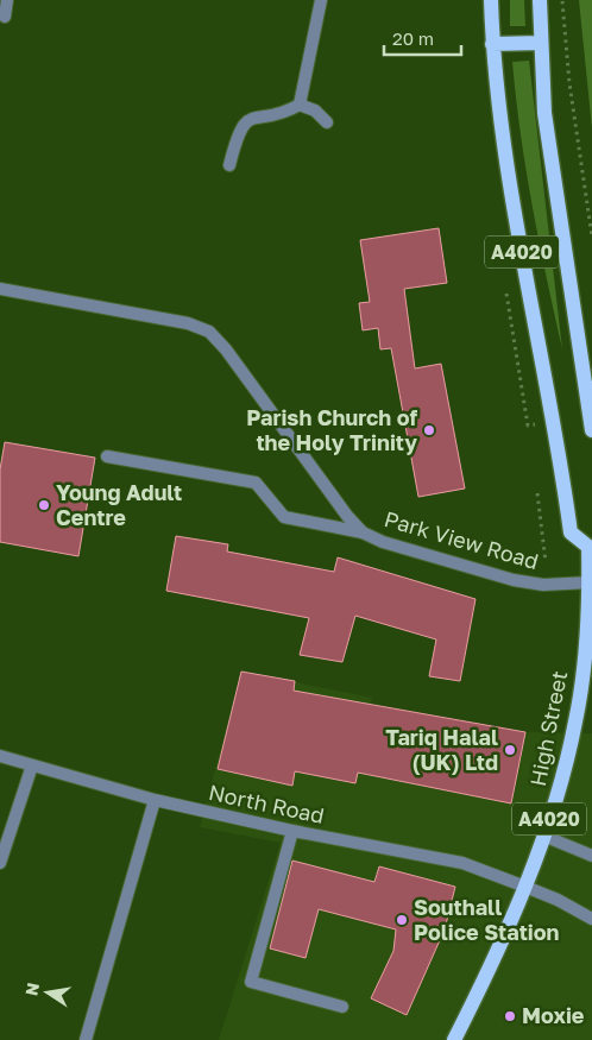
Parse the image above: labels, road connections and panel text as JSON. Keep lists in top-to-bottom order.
{
  "streets": {
    "main road": ["A4020", "High Street"],
    "street": ["Park View Road", "North Road"]
  },
  "crossings": [
    ["A4020", "High Street"],
    ["Park View Road", "High Street"],
    ["High Street", "North Road"]
  ],
  "places": [
    "Parish Church of the Holy Trinity",
    "Young Adult Centre",
    "Tariq Halal (UK) Ltd",
    "Southall Police Station",
    "Moxie"
  ],
  "scale_bar": "20 m",
  "north": "left"
}
